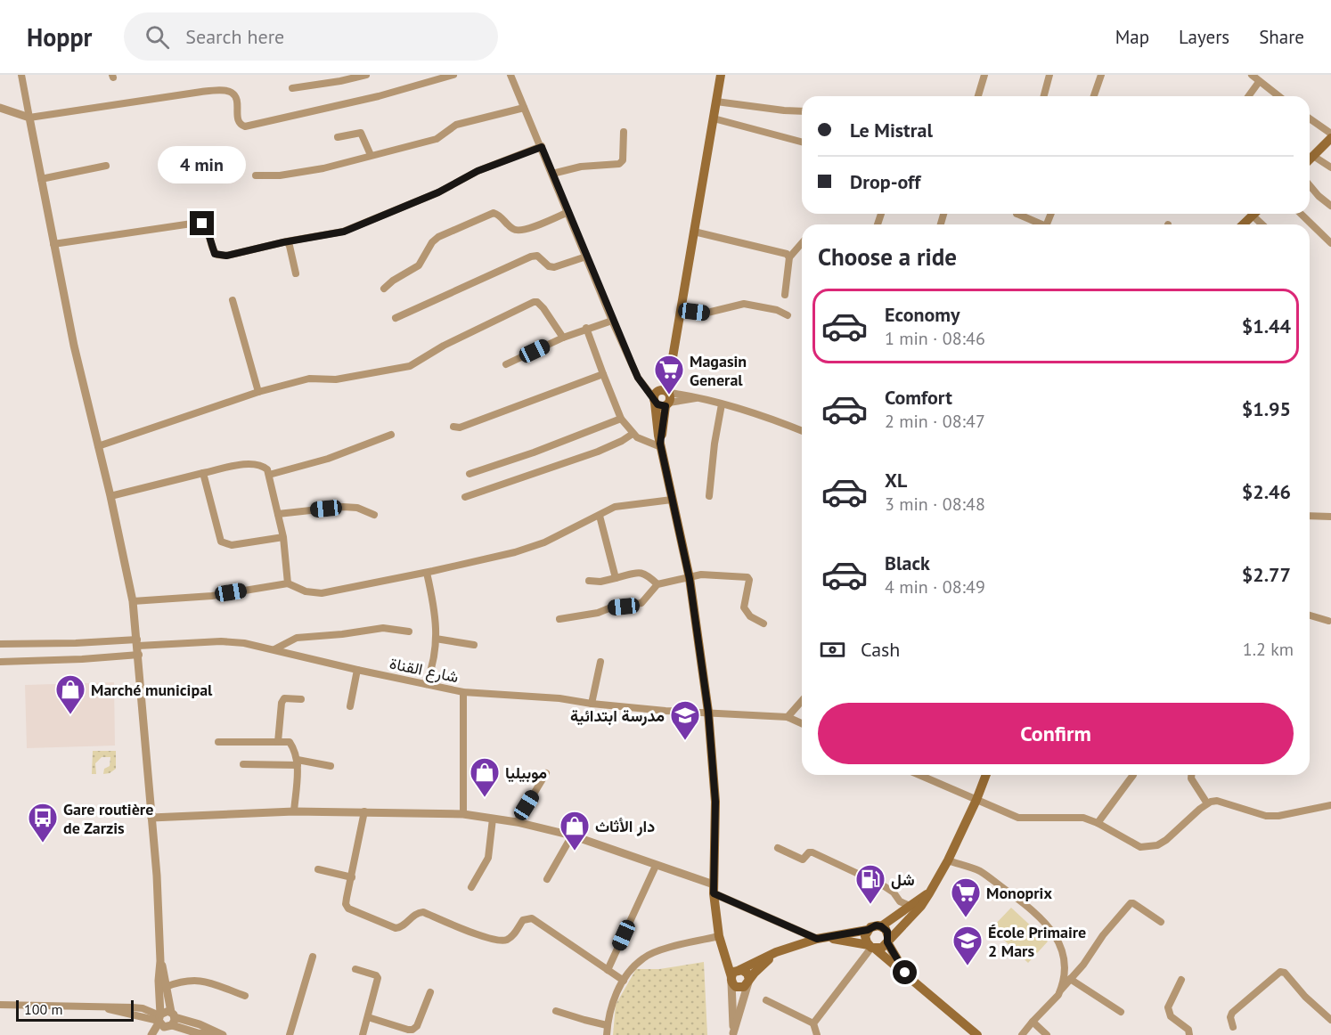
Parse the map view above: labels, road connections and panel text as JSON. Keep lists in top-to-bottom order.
{
  "streets": {
    "street": ["شارع القناة"]
  },
  "places": {
    "supermarket": ["Magasin General", "Monoprix"],
    "shop": ["Marché municipal", "موبيليا", "دار الأثاث"],
    "school or university": ["مدرسة ابتدائية", "École Primaire 2 Mars"],
    "bus stop": ["Gare routière de Zarzis"],
    "fuel station": ["شل"]
  },
  "scale_bar": "100 m",
  "page": {
    "header": "Hoppr",
    "search": "Search here",
    "nav": ["Map", "Layers", "Share"],
    "banner": ["Le Mistral", "Drop-off"],
    "bubble": "4 min",
    "heading": "Choose a ride",
    "list": [
      {
        "name": "Economy",
        "note": "1 min · 08:46",
        "value": "$1.44"
      },
      {
        "name": "Comfort",
        "note": "2 min · 08:47",
        "value": "$1.95"
      },
      {
        "name": "XL",
        "note": "3 min · 08:48",
        "value": "$2.46"
      },
      {
        "name": "Black",
        "note": "4 min · 08:49",
        "value": "$2.77"
      }
    ],
    "pay": ["Cash", "1.2 km"],
    "buttons": "Confirm",
    "scale": "100 m"
  }
}
